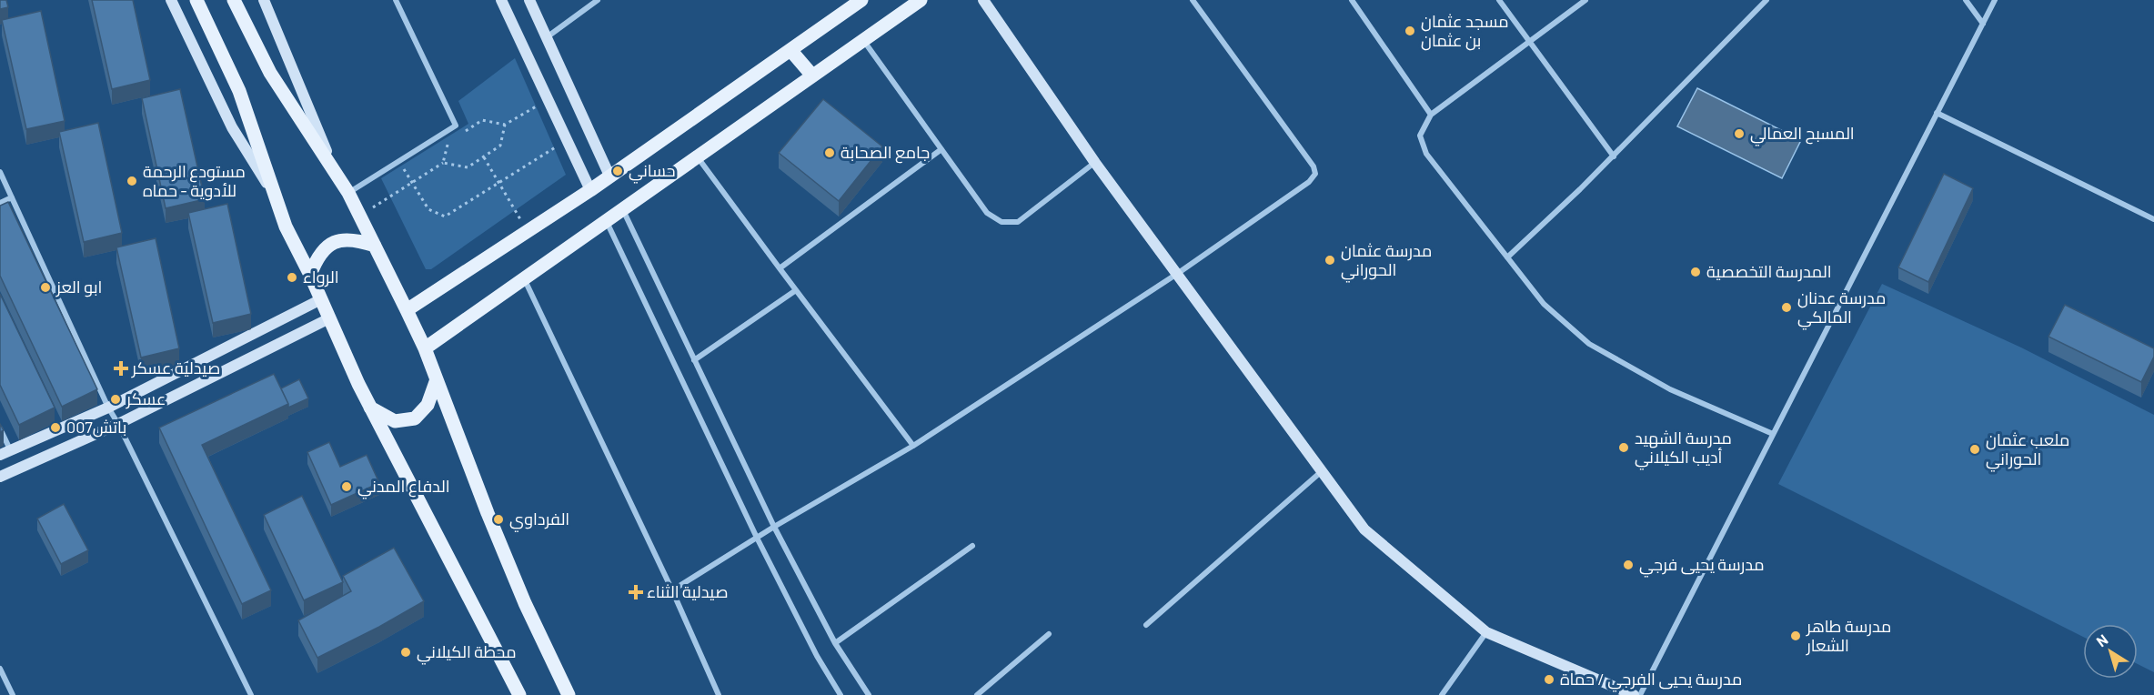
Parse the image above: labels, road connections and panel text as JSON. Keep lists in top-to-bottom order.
{
  "places": {
    "other": [
      "مسجد عثمان بن عثمان",
      "المسبح العمالي",
      "جامع الصحابة",
      "حساني",
      "مستودع الرحمة للأدوية - حماه",
      "مدرسة عثمان الحوراني",
      "المدرسة التخصصية",
      "الرواء",
      "ابو العز",
      "مدرسة عدنان المالكي",
      "عسكر",
      "باتش007",
      "مدرسة الشهيد أديب الكيلاني",
      "ملعب عثمان الحوراني",
      "الدفاع المدني",
      "الفرداوي",
      "مدرسة يحيى فرجي",
      "مدرسة طاهر الشعار",
      "محطة الكيلاني",
      "مدرسة يحيى الفرجي / حماة"
    ],
    "health": ["صيدلية عسكر", "صيدلية الثناء"]
  },
  "north": "top left"
}
